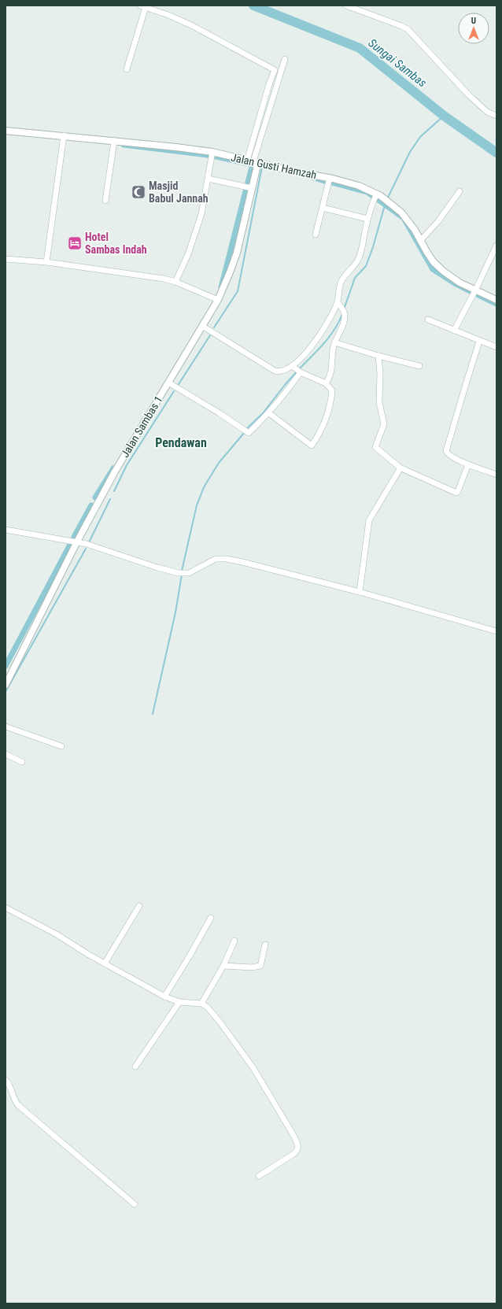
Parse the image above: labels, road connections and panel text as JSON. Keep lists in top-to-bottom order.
{
  "streets": {
    "street": ["Jalan Gusti Hamzah", "Jalan Sambas 1"]
  },
  "crossings": [
    ["Jalan Gusti Hamzah", "Jalan Sambas 1"]
  ],
  "districts": ["Pendawan"],
  "water": ["Sungai Sambas"],
  "places": {
    "mosque": ["Masjid Babul Jannah"],
    "hotel": ["Hotel Sambas Indah"]
  },
  "north": "top"
}
